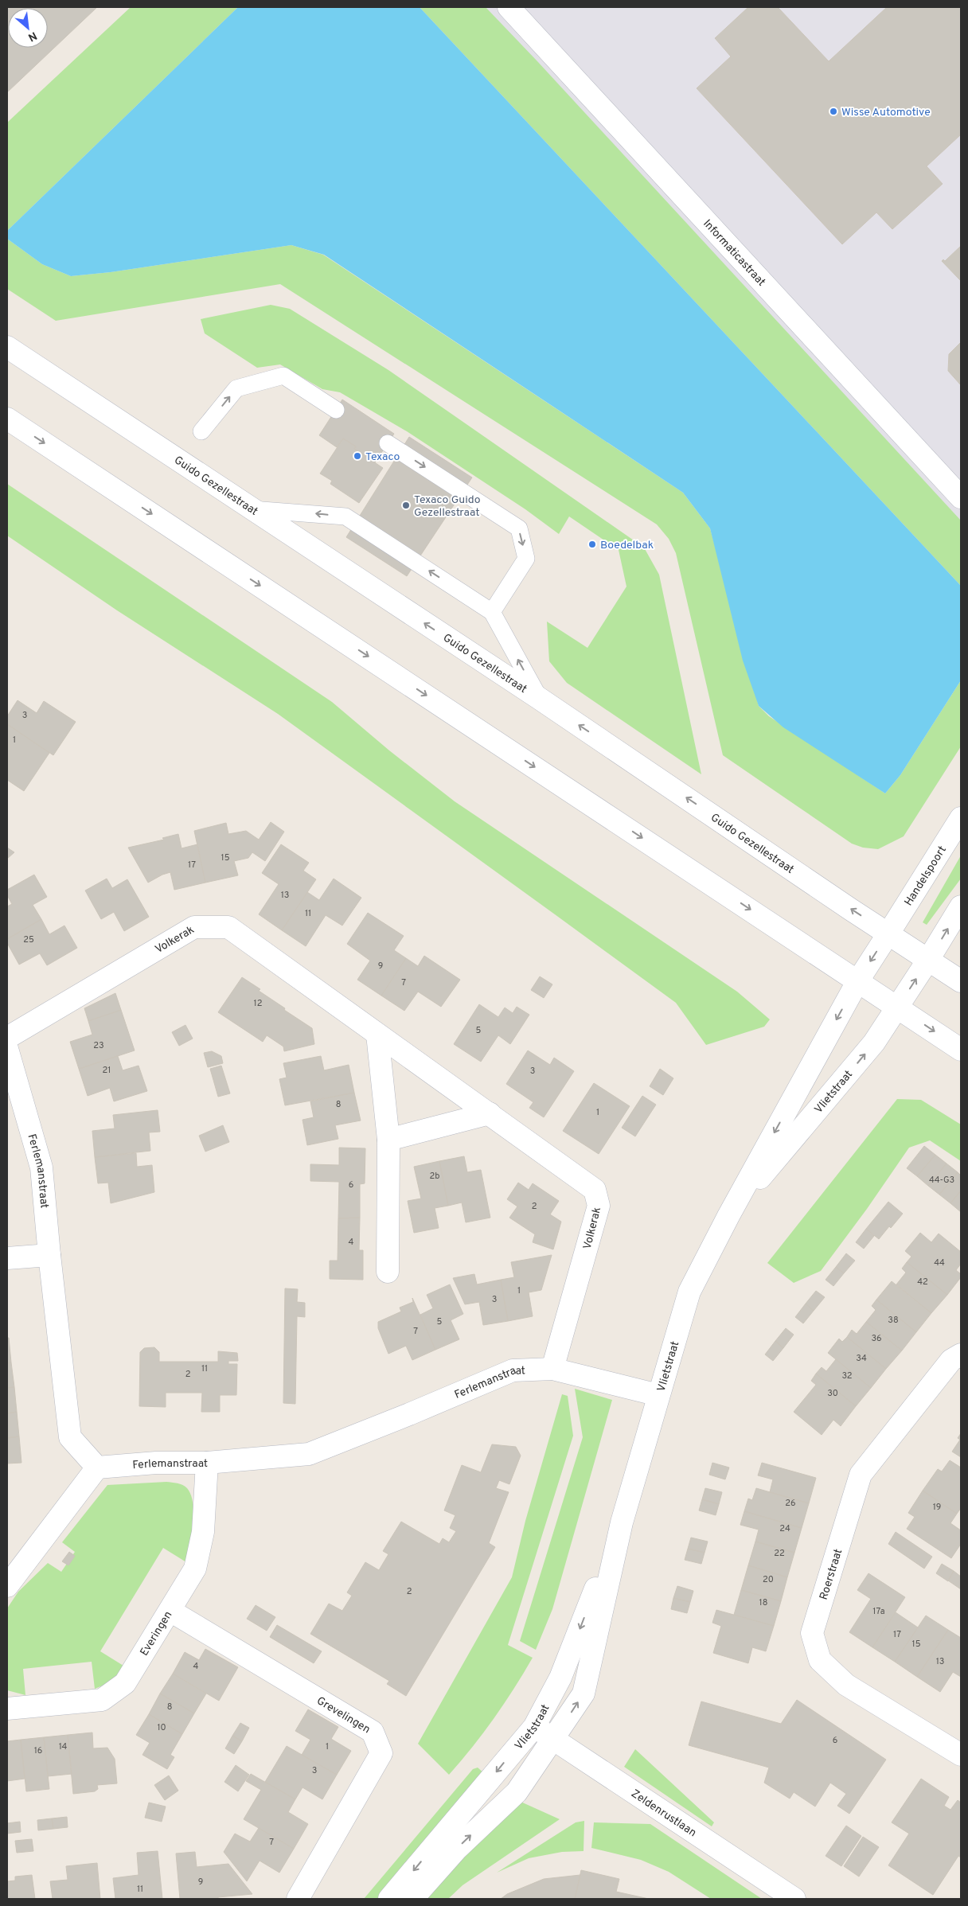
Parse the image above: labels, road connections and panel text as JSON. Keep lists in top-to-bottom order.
{
  "streets": {
    "street": [
      "Informaticastraat",
      "Guido Gezellestraat",
      "Handelspoort",
      "Volkerak",
      "Vlietstraat",
      "Ferlemanstraat",
      "Roerstraat",
      "Everingen",
      "Grevelingen",
      "Zeldenrustlaan"
    ]
  },
  "crossings": [
    ["Guido Gezellestraat", "Handelspoort"],
    ["Guido Gezellestraat", "Vlietstraat"],
    ["Handelspoort", "Vlietstraat"],
    ["Volkerak", "Ferlemanstraat"],
    ["Vlietstraat", "Ferlemanstraat"],
    ["Vlietstraat", "Zeldenrustlaan"],
    ["Ferlemanstraat", "Everingen"],
    ["Everingen", "Grevelingen"]
  ],
  "places": [
    "Wisse Automotive",
    "Texaco",
    "Texaco Guido Gezellestraat",
    "Boedelbak"
  ],
  "house_numbers": [
    "3",
    "1",
    "15",
    "17",
    "13",
    "11",
    "25",
    "9",
    "7",
    "12",
    "5",
    "23",
    "21",
    "3",
    "8",
    "1",
    "2b",
    "44-G3",
    "6",
    "2",
    "4",
    "44",
    "42",
    "1",
    "3",
    "38",
    "5",
    "7",
    "36",
    "34",
    "11",
    "2",
    "32",
    "30",
    "26",
    "19",
    "24",
    "22",
    "20",
    "2",
    "18",
    "17a",
    "17",
    "15",
    "13",
    "4",
    "8",
    "10",
    "6",
    "14",
    "1",
    "16",
    "3",
    "7",
    "9",
    "11"
  ],
  "north": "bottom right"
}
